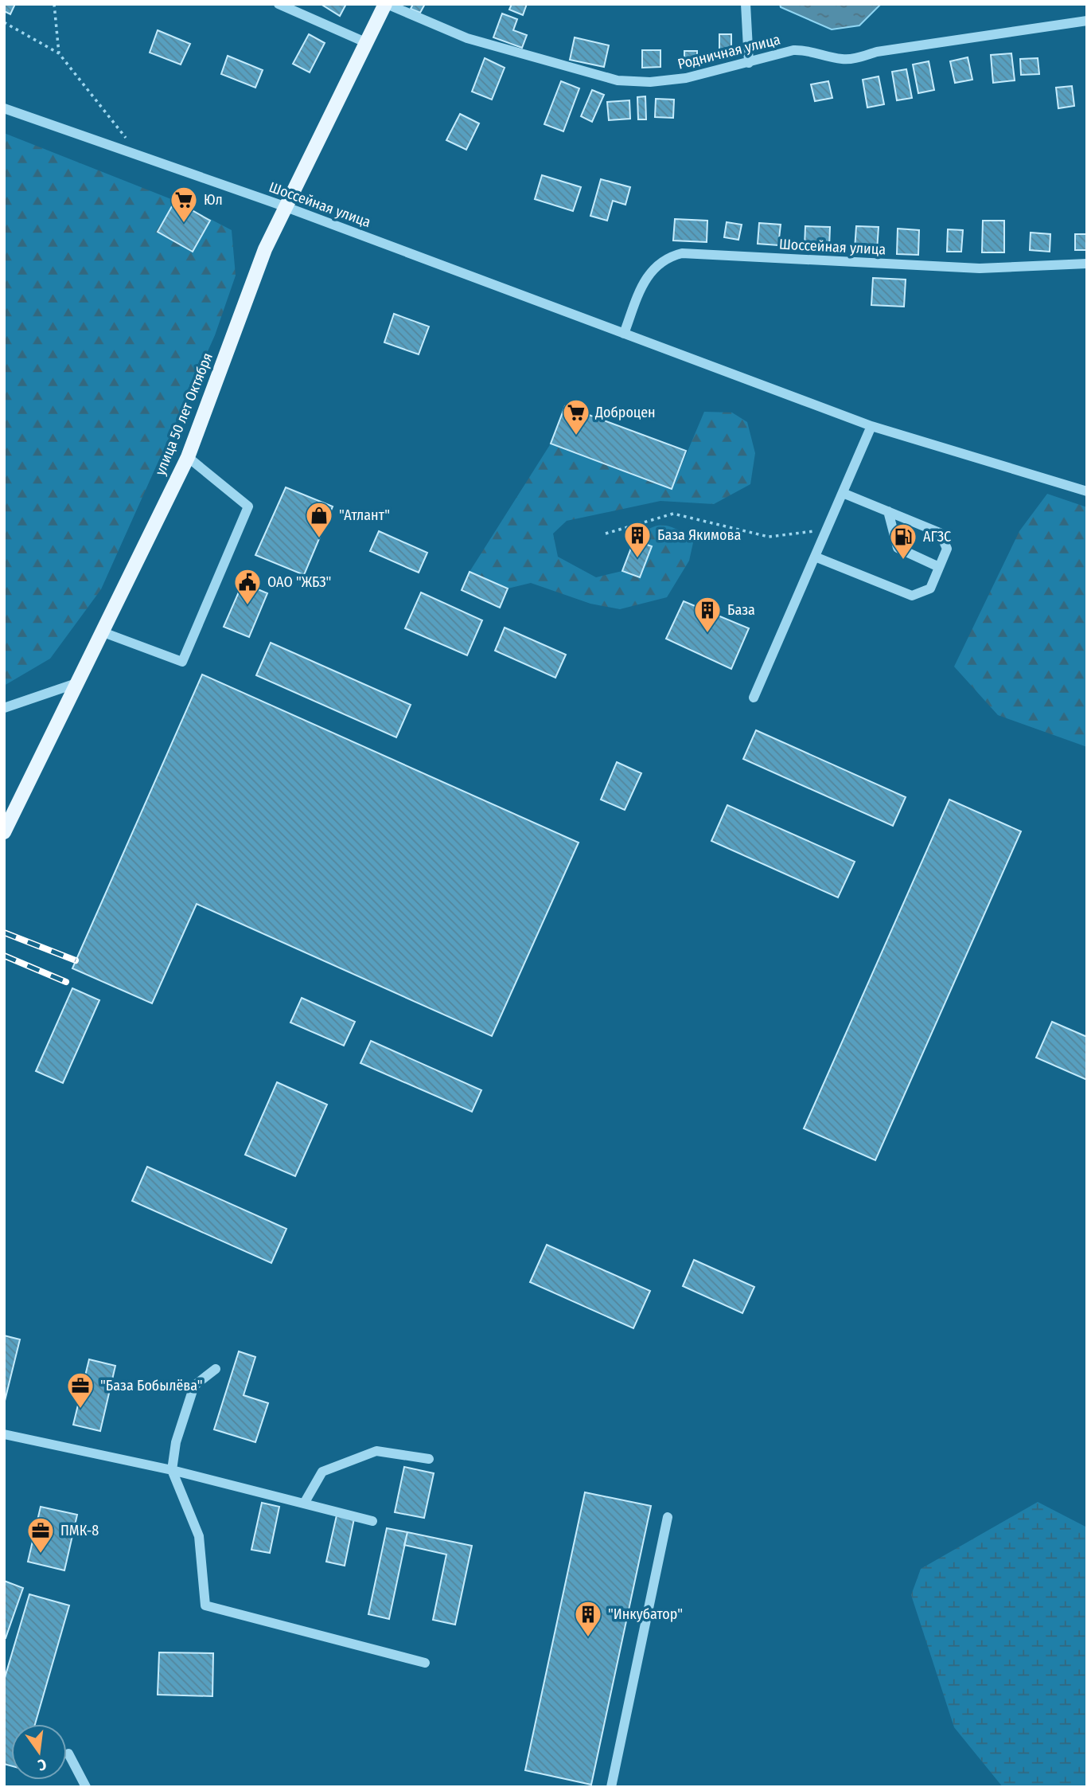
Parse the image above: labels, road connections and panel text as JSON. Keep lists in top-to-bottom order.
{
  "streets": {
    "main road": ["улица 50 лет Октября"],
    "street": ["Родничная улица", "Шоссейная улица"]
  },
  "crossings": [
    ["Родничная улица", "улица 50 лет Октября"],
    ["Шоссейная улица", "улица 50 лет Октября"]
  ],
  "places": {
    "supermarket": ["Юл", "Доброцен"],
    "shop": ["\"Атлант\""],
    "building": ["База Якимова", "База", "\"Инкубатор\""],
    "fuel station": ["АГЗС"],
    "public building": ["ОАО \"ЖБЗ\""],
    "office": ["\"База Бобылёва\"", "ПМК-8"]
  },
  "north": "bottom"
}
